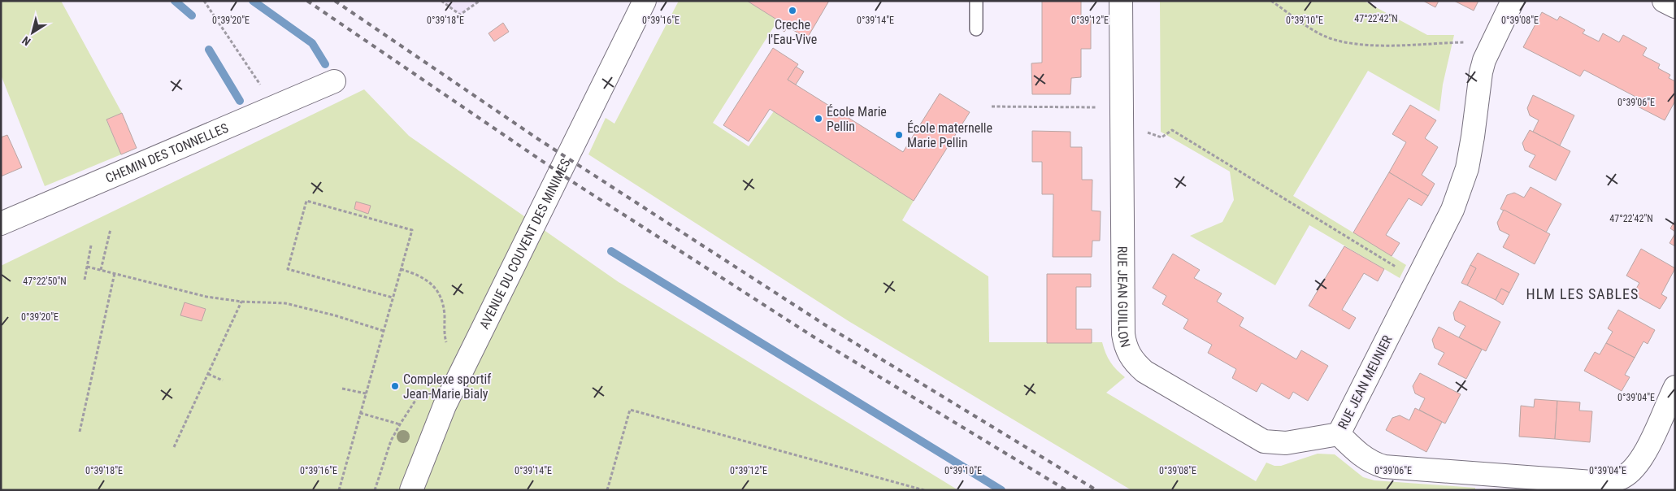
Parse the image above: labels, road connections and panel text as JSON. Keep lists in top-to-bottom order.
{
  "streets": {
    "street": [
      "CHEMIN DES TONNELLES",
      "AVENUE DU COUVENT DES MINIMES",
      "RUE JEAN GUILLON",
      "RUE JEAN MEUNIER"
    ]
  },
  "crossings": [
    ["RUE JEAN GUILLON", "RUE JEAN MEUNIER"]
  ],
  "districts": ["HLM LES SABLES"],
  "places": [
    "Creche l'Eau-Vive",
    "École Marie Pellin",
    "École maternelle Marie Pellin",
    "Complexe sportif Jean-Marie Bialy"
  ],
  "north": "bottom left",
  "coordinates": [
    "47°22'42\"N",
    "0°39'14\"E",
    "0°39'20\"E",
    "0°39'18\"E",
    "0°39'16\"E",
    "0°39'12\"E",
    "0°39'10\"E",
    "0°39'08\"E",
    "0°39'06\"E",
    "47°22'50\"N",
    "0°39'04\"E"
  ]
}
